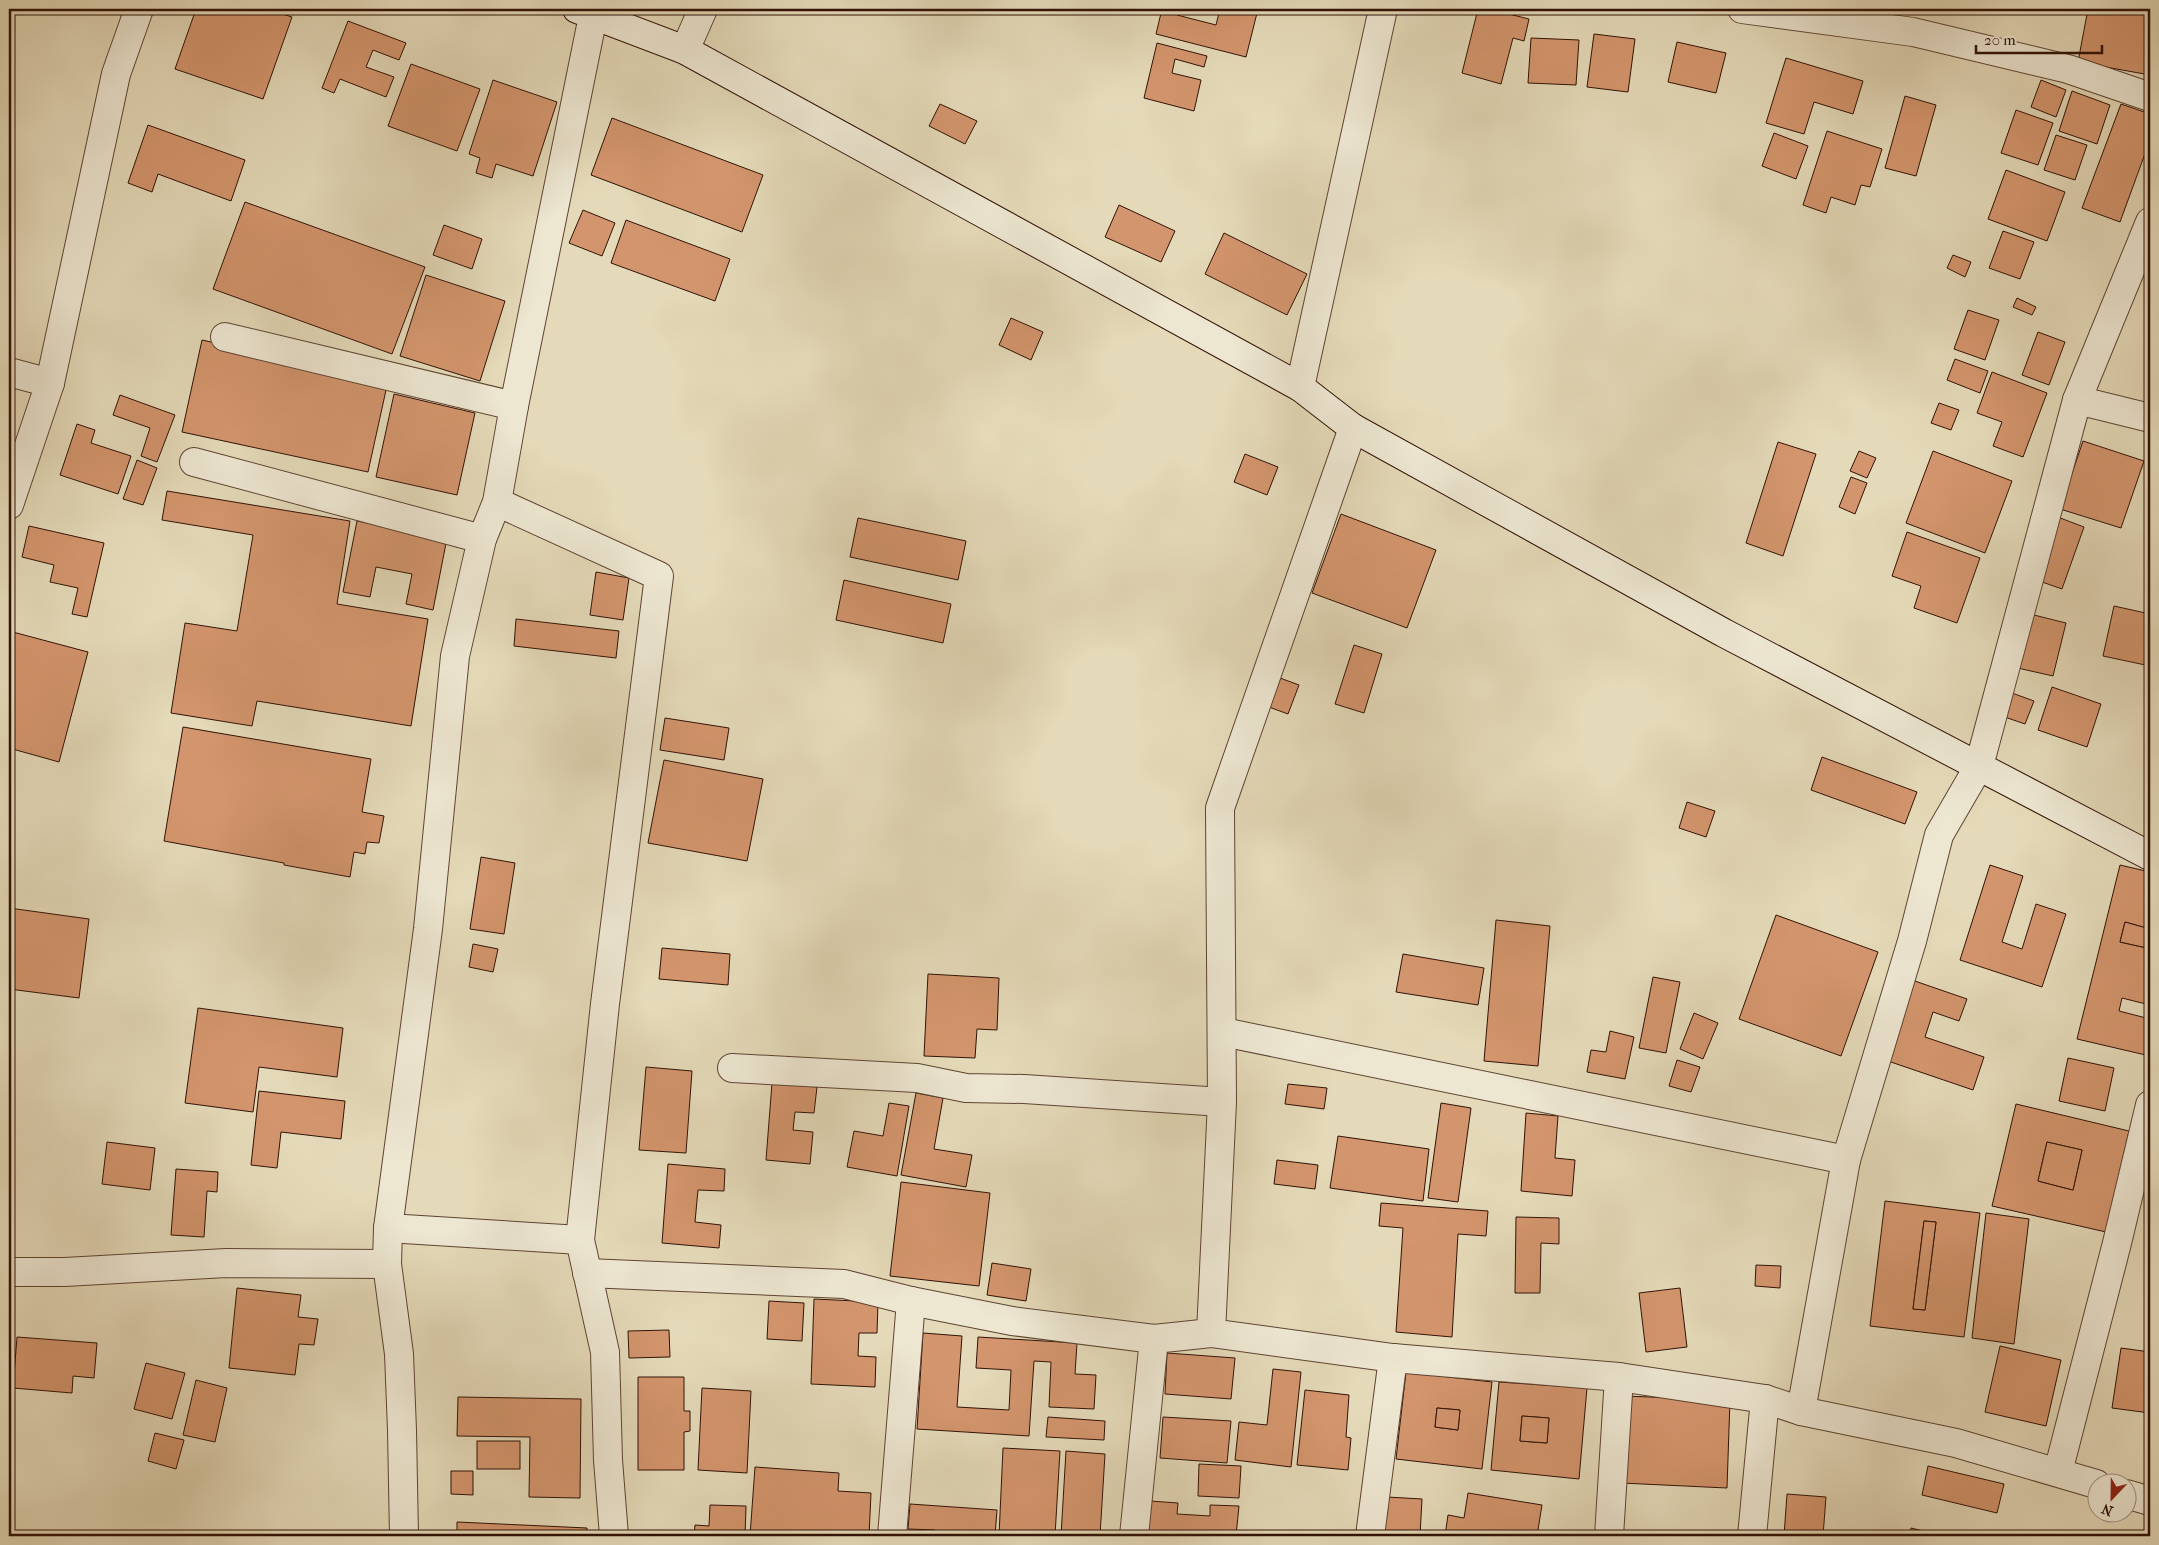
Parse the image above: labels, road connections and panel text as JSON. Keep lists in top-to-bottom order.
{
  "scale_bar": "20 m",
  "north": "bottom"
}
